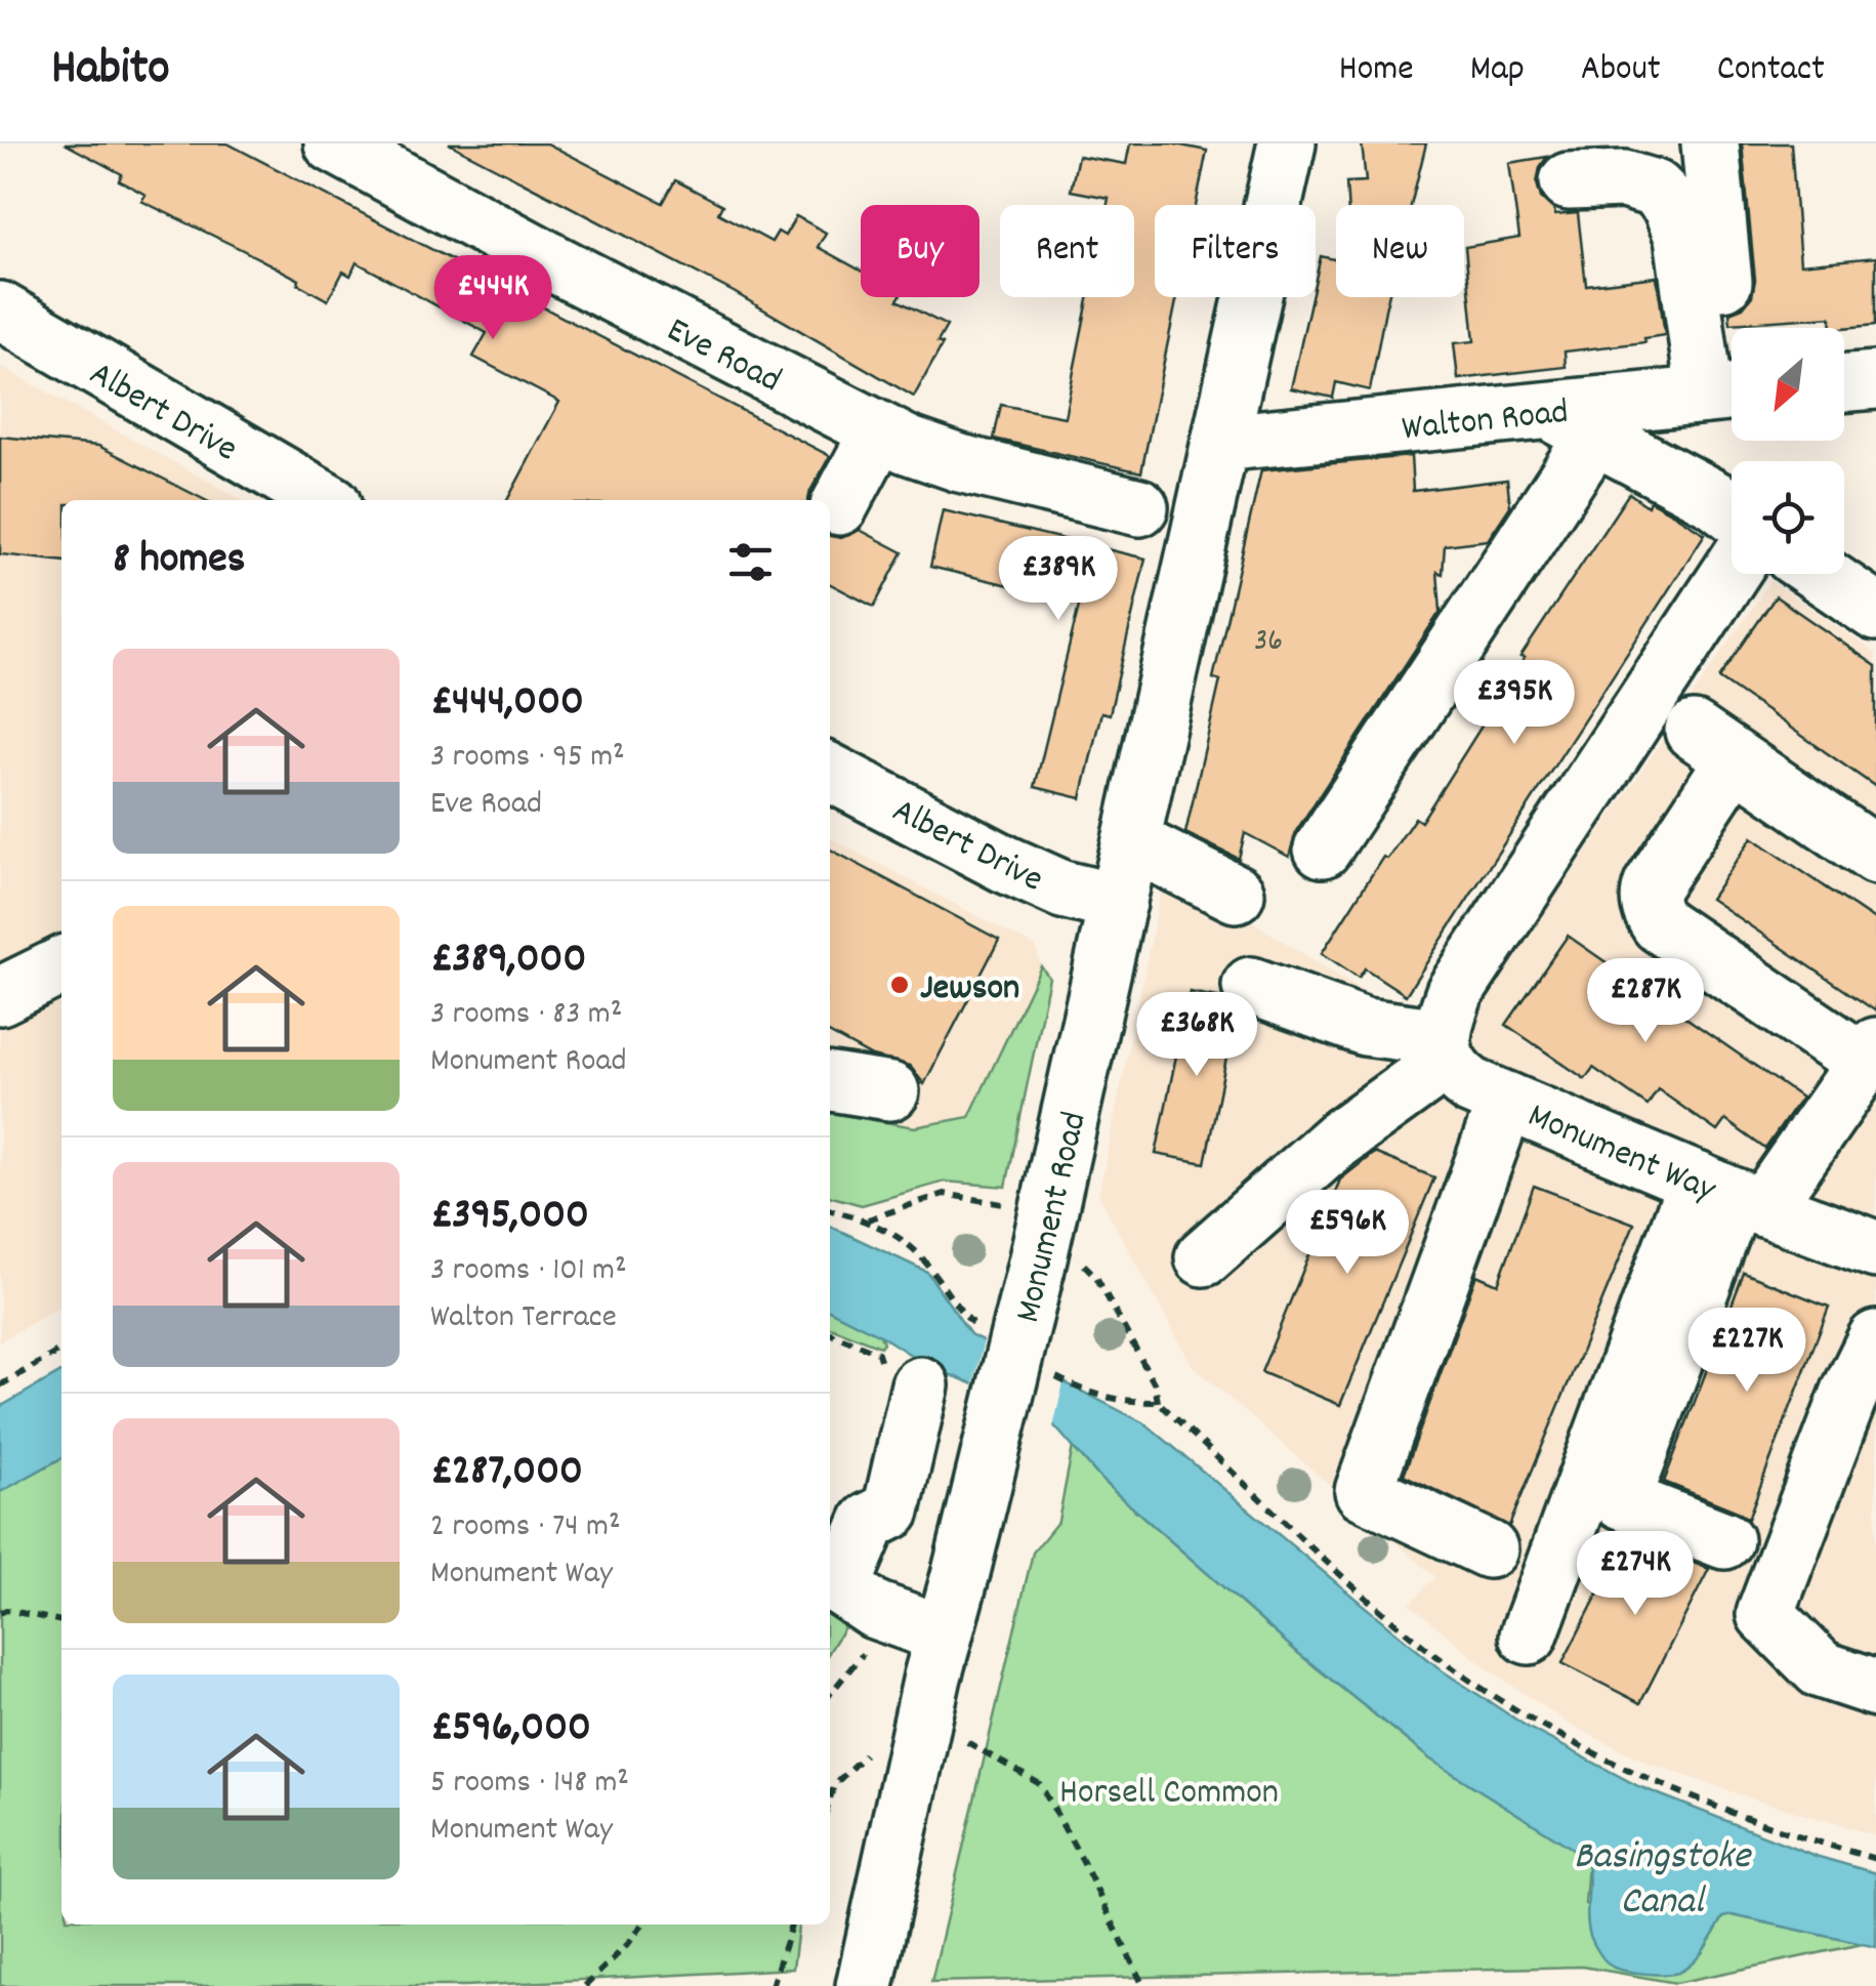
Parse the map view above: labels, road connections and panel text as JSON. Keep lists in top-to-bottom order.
{
  "streets": {
    "street": [
      "Eve Road",
      "Albert Drive",
      "Walton Road",
      "Monument Way",
      "Monument Road"
    ]
  },
  "crossings": [
    ["Albert Drive", "Monument Road"],
    ["Walton Road", "Monument Road"]
  ],
  "water": ["Basingstoke Canal"],
  "parks": ["Horsell Common"],
  "places": ["Jewson"],
  "house_numbers": ["36"],
  "north": "bottom left",
  "page": {
    "header": "Habito",
    "nav": [
      "Home",
      "Map",
      "About",
      "Contact"
    ],
    "chip": [
      "Buy",
      "Rent",
      "Filters",
      "New"
    ],
    "price": [
      "£444K",
      "£389K",
      "£395K",
      "£287K",
      "£368K",
      "£596K",
      "£227K",
      "£274K"
    ],
    "heading": "8 homes",
    "list": [
      {
        "name": "£444,000",
        "note": "3 rooms · 95 m² · Eve Road"
      },
      {
        "name": "£389,000",
        "note": "3 rooms · 83 m² · Monument Road"
      },
      {
        "name": "£395,000",
        "note": "3 rooms · 101 m² · Walton Terrace"
      },
      {
        "name": "£287,000",
        "note": "2 rooms · 74 m² · Monument Way"
      },
      {
        "name": "£596,000",
        "note": "5 rooms · 148 m² · Monument Way"
      }
    ]
  }
}
